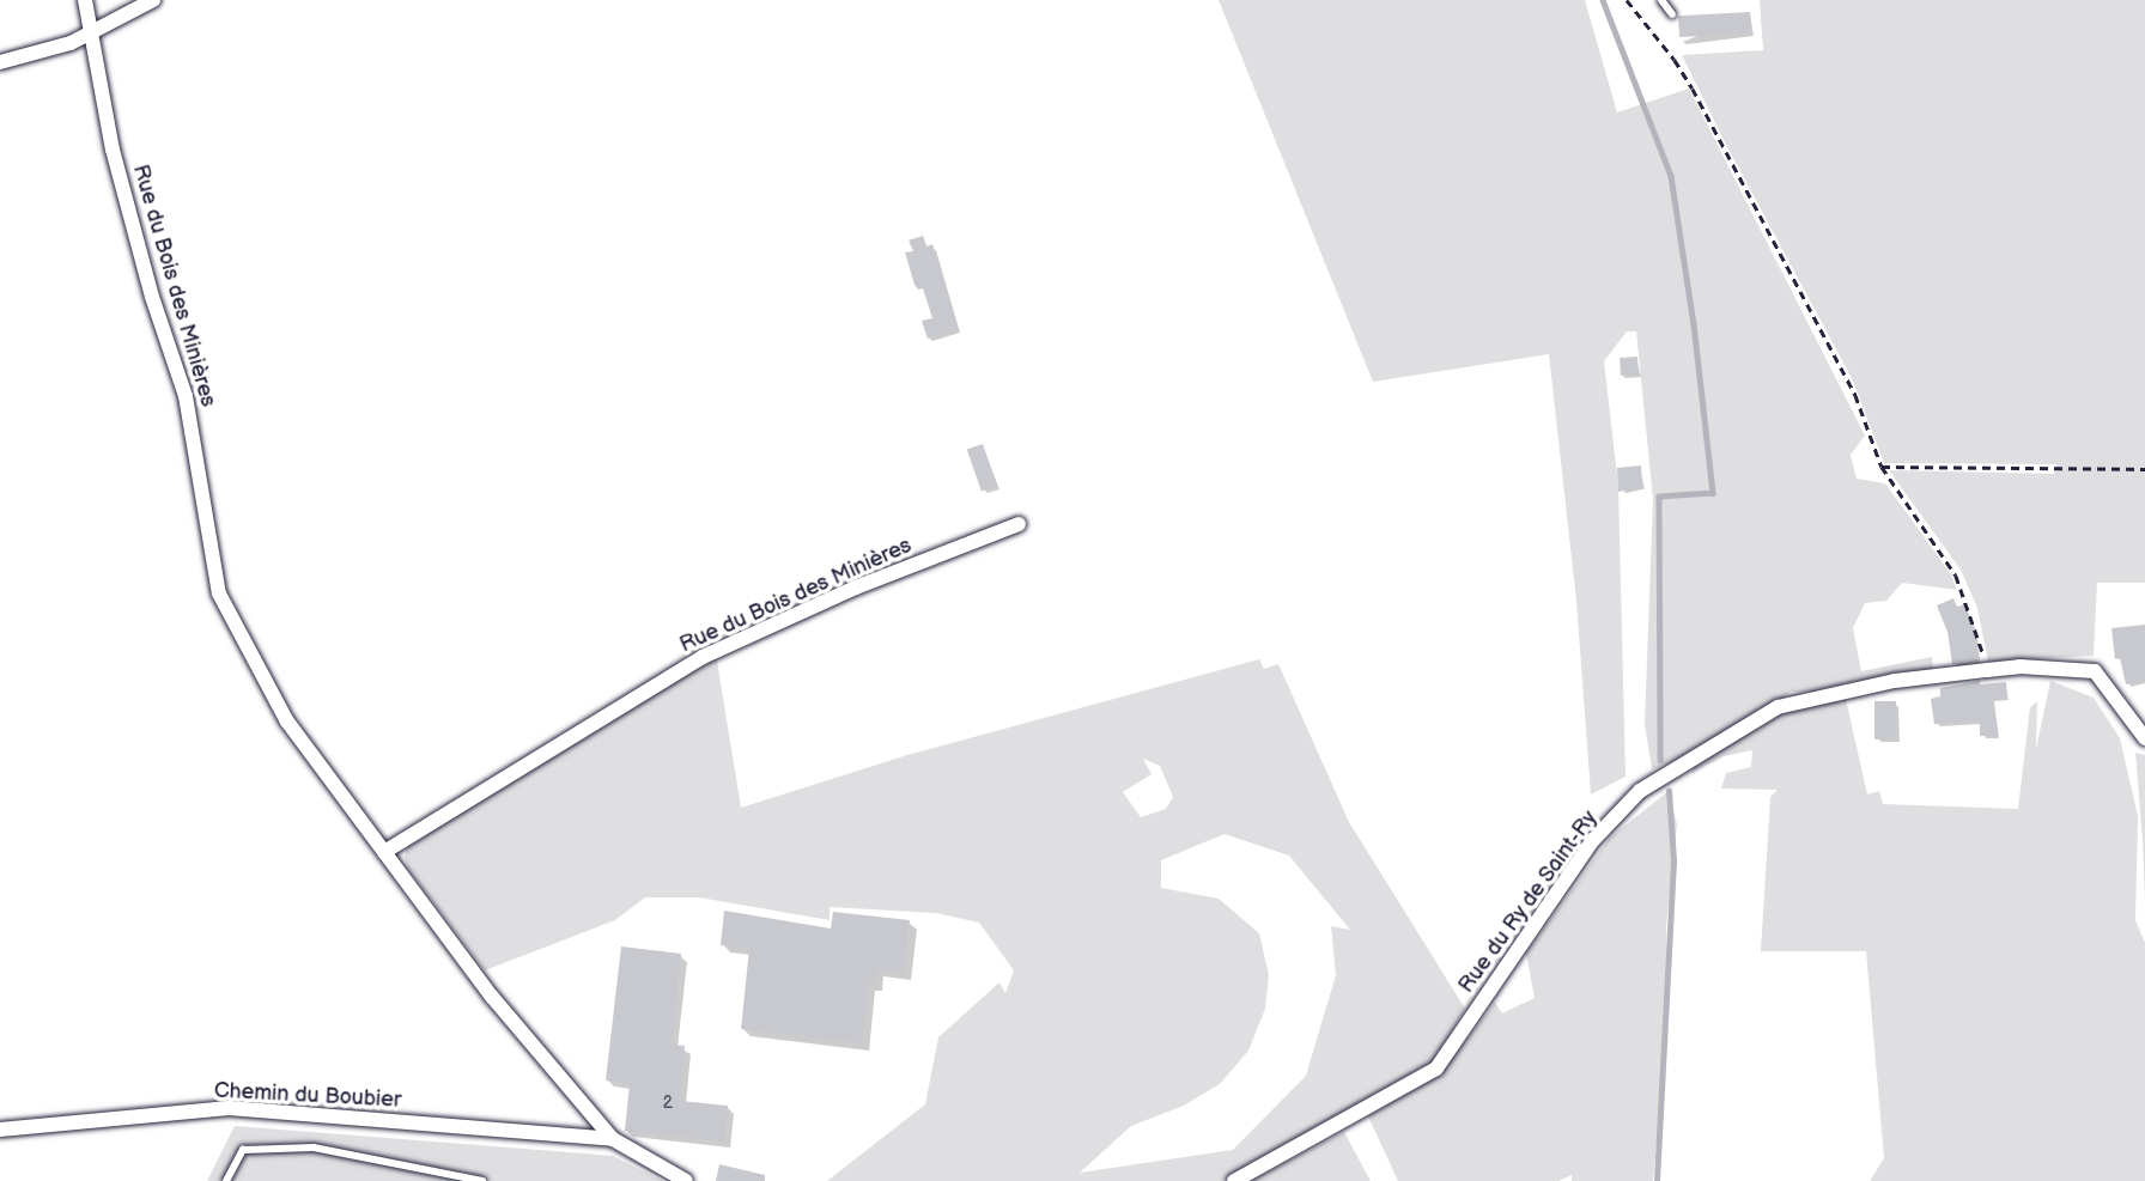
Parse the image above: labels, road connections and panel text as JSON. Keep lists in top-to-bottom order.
{
  "streets": {
    "street": ["Rue du Bois des Minières", "Rue du Ry de Saint-Ry", "Chemin du Boubier"]
  },
  "crossings": [
    ["Rue du Bois des Minières", "Chemin du Boubier"]
  ],
  "house_numbers": ["2"]
}
